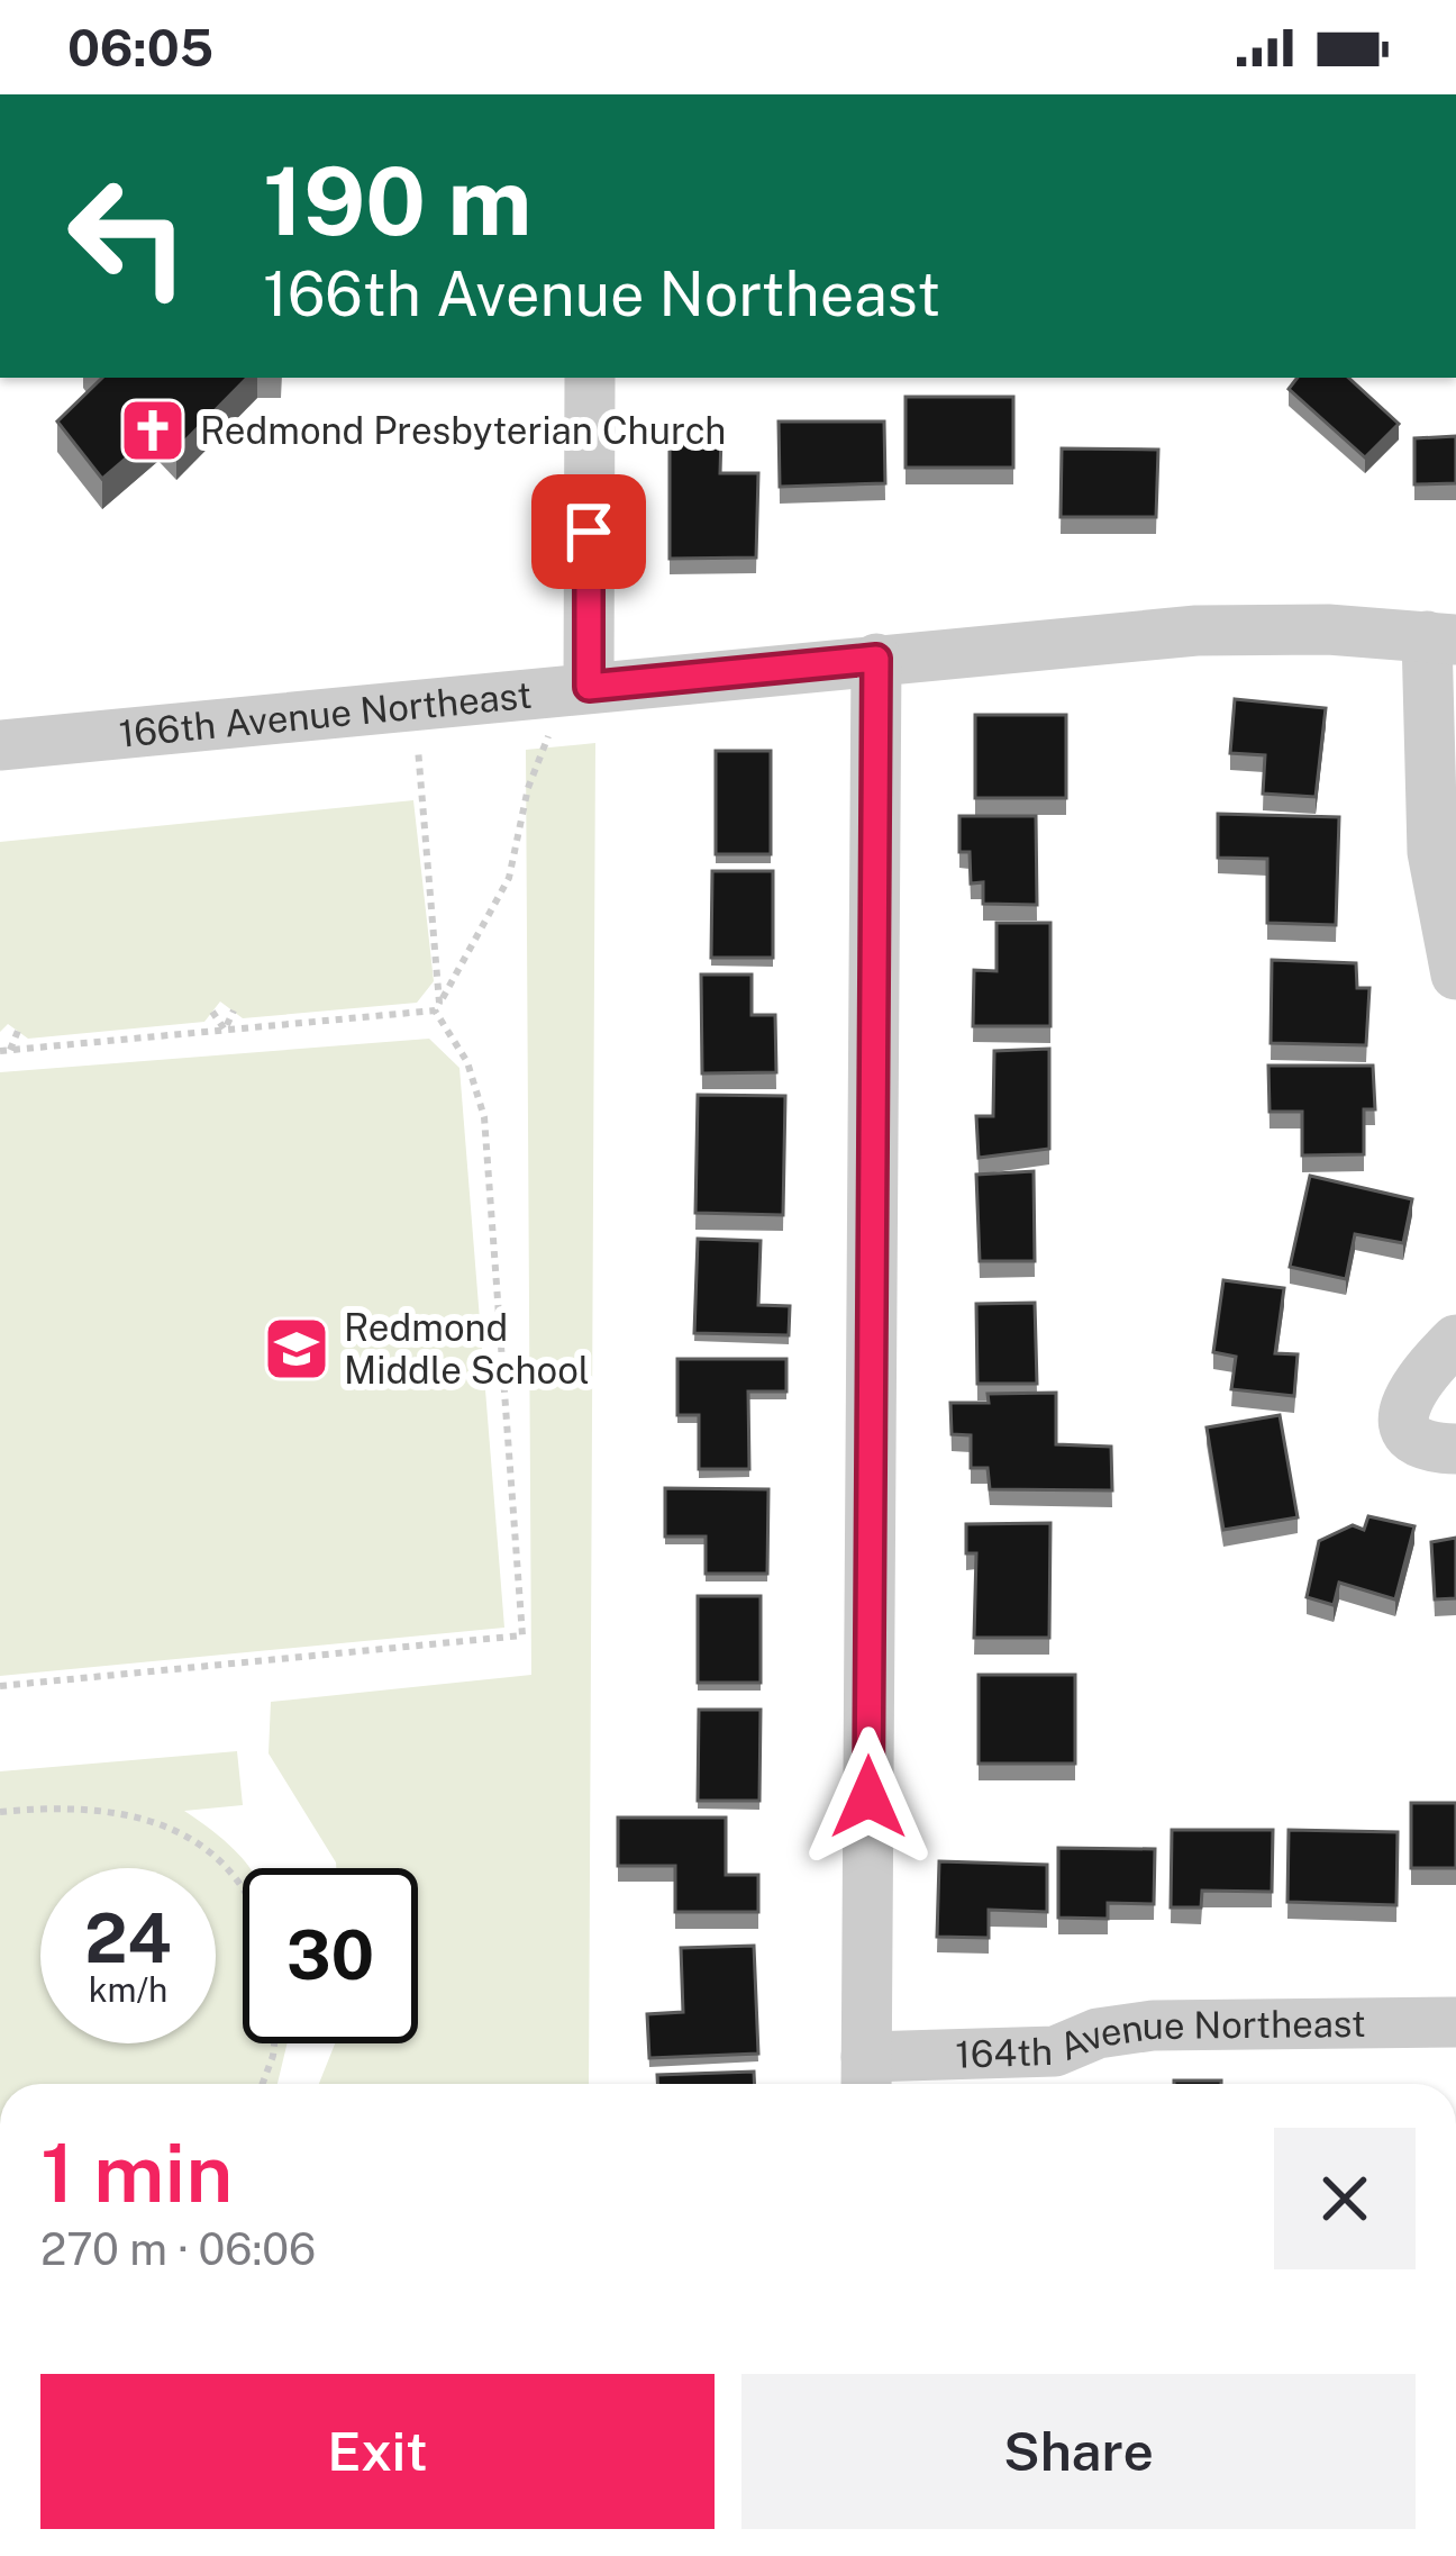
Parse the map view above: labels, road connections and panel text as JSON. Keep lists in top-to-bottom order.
{
  "streets": {
    "street": ["166th Avenue Northeast", "164th Avenue Northeast"]
  },
  "places": {
    "church": ["Redmond Presbyterian Church"],
    "school or university": ["Redmond Middle School"]
  },
  "page": {
    "status": "06:05",
    "turn": ["190 m", "166th Avenue Northeast"],
    "speed": "24 km/h",
    "limit": "30",
    "heading": ["1 min", "270 m · 06:06"],
    "buttons": ["Exit", "Share"]
  }
}
